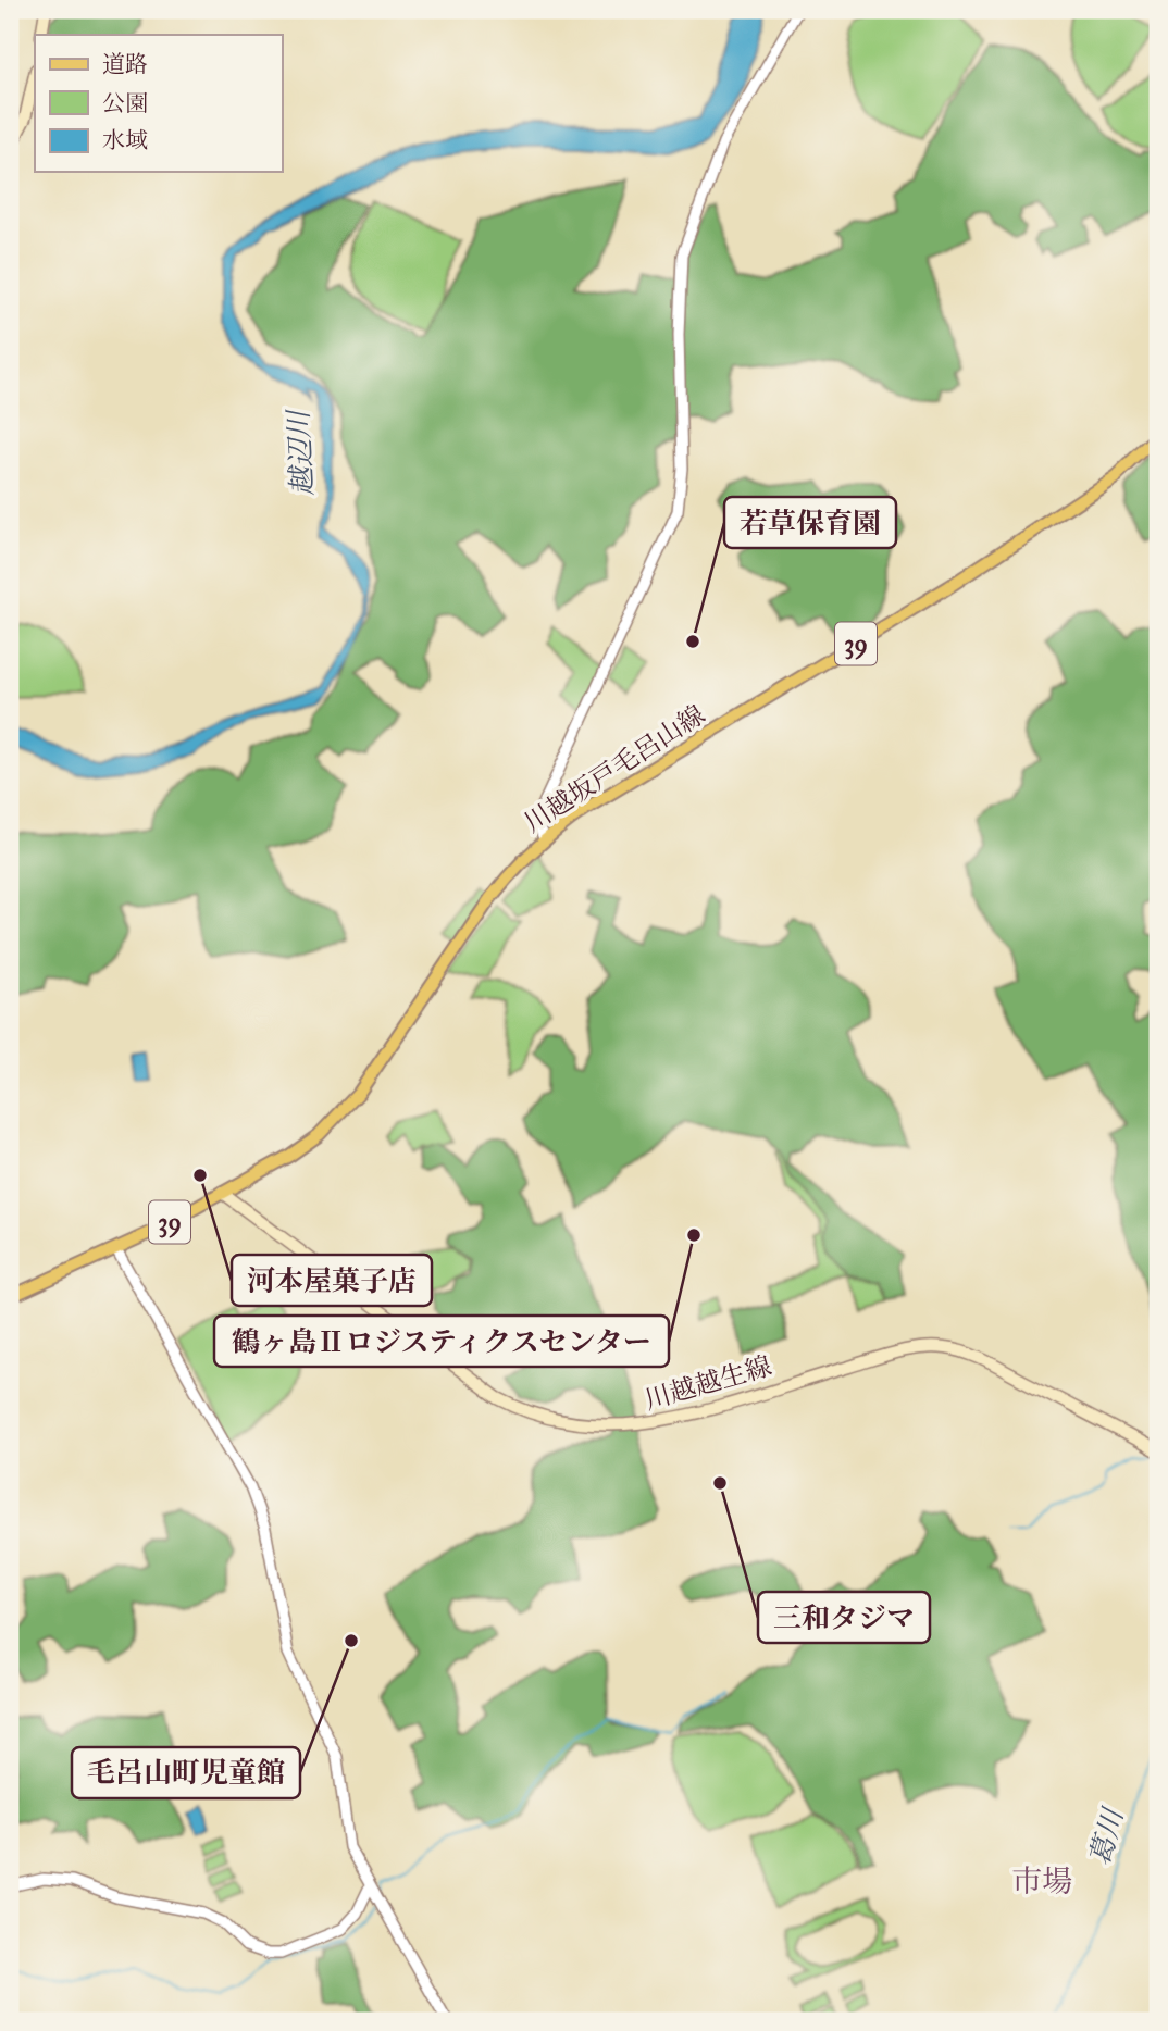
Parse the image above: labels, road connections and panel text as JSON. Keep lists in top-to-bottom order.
{
  "streets": {
    "main road": ["39", "川越坂戸毛呂山線", "川越越生線"]
  },
  "crossings": [
    ["川越坂戸毛呂山線", "川越越生線"]
  ],
  "districts": ["市場"],
  "water": ["越辺川", "葛川"],
  "places": [
    "若草保育園",
    "河本屋菓子店",
    "鶴ヶ島Ⅱロジスティクスセンター",
    "三和タジマ",
    "毛呂山町児童館"
  ],
  "legend": ["道路", "公園", "水域"]
}
